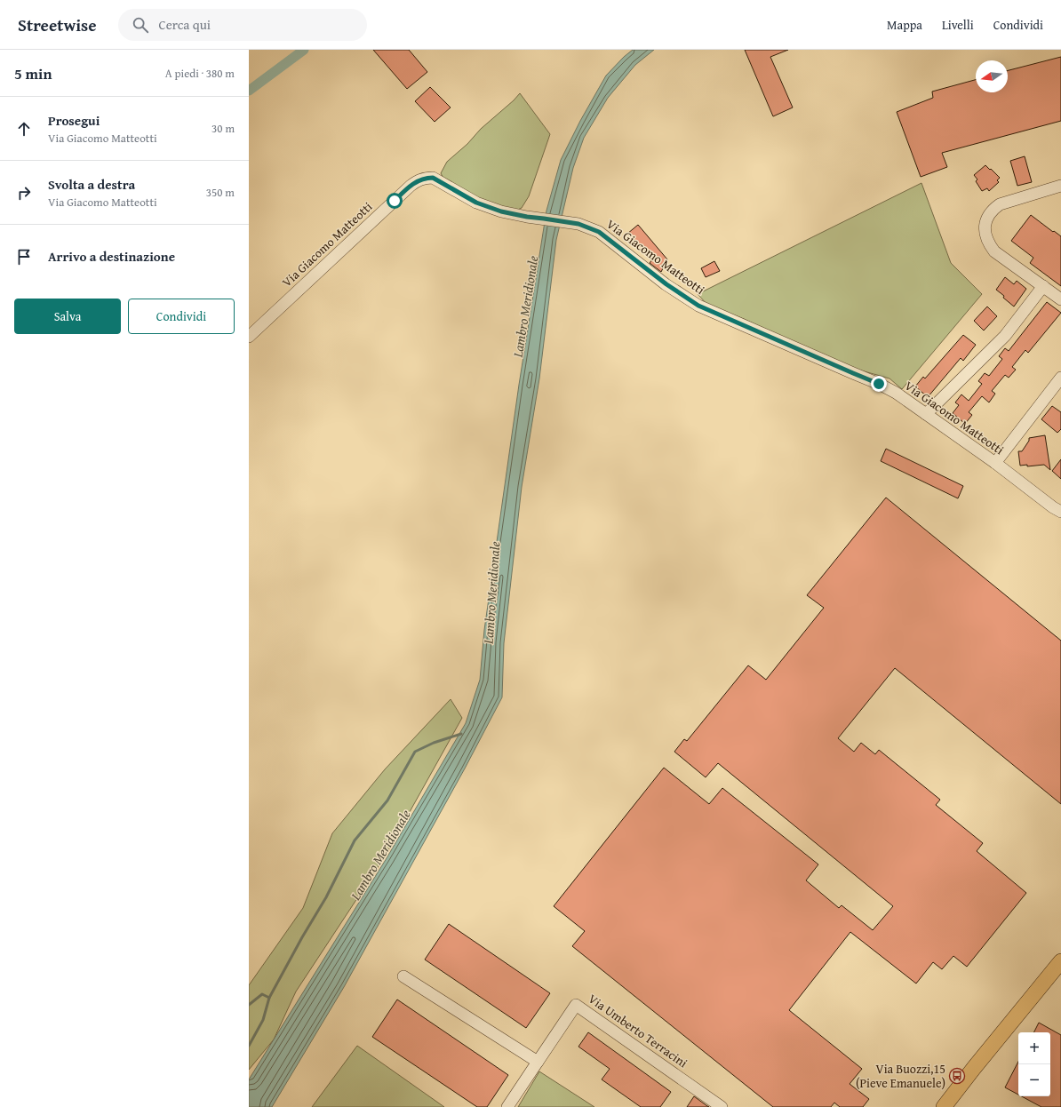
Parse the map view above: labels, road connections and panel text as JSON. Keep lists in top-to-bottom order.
{
  "streets": {
    "street": ["Via Giacomo Matteotti", "Via Umberto Terracini"]
  },
  "water": ["Lambro Meridionale"],
  "places": {
    "bus stop": ["Via Buozzi,15 (Pieve Emanuele)"]
  },
  "north": "left",
  "page": {
    "header": "Streetwise",
    "search": "Cerca qui",
    "nav": ["Mappa", "Livelli", "Condividi"],
    "heading": ["5 min", "A piedi · 380 m"],
    "list": [
      ["Prosegui", "Via Giacomo Matteotti", "30 m"],
      ["Svolta a destra", "Via Giacomo Matteotti", "350 m"],
      "Arrivo a destinazione"
    ],
    "buttons": ["Salva", "Condividi"],
    "map_buttons": ["+", "−"]
  }
}
